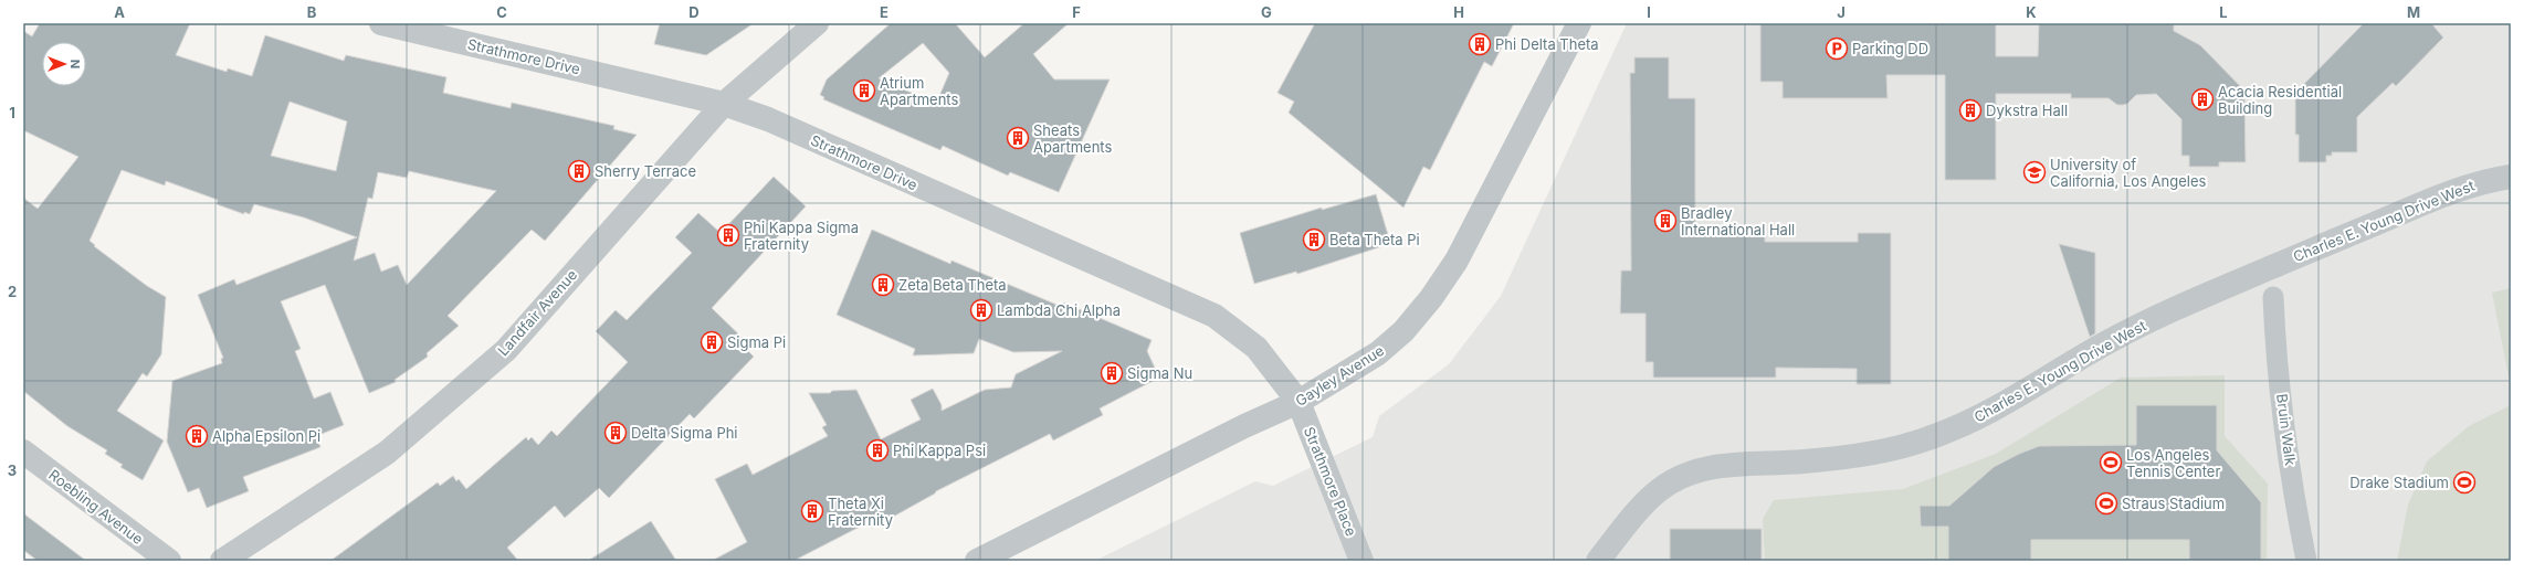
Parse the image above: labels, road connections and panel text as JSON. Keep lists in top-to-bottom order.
{
  "streets": {
    "street": [
      "Strathmore Drive",
      "Charles E. Young Drive West",
      "Landfair Avenue",
      "Gayley Avenue",
      "Bruin Walk",
      "Strathmore Place",
      "Roebling Avenue"
    ]
  },
  "crossings": [
    ["Strathmore Drive", "Landfair Avenue"],
    ["Strathmore Drive", "Gayley Avenue"],
    ["Strathmore Drive", "Strathmore Place"],
    ["Gayley Avenue", "Strathmore Place"]
  ],
  "places": {
    "building": [
      "Phi Delta Theta",
      "Atrium Apartments",
      "Acacia Residential Building",
      "Dykstra Hall",
      "Sheats Apartments",
      "Sherry Terrace",
      "Bradley International Hall",
      "Phi Kappa Sigma Fraternity",
      "Beta Theta Pi",
      "Zeta Beta Theta",
      "Lambda Chi Alpha",
      "Sigma Pi",
      "Sigma Nu",
      "Delta Sigma Phi",
      "Alpha Epsilon Pi",
      "Phi Kappa Psi",
      "Theta Xi Fraternity"
    ],
    "parking": ["Parking DD"],
    "school or university": ["University of California, Los Angeles"],
    "sports": ["Los Angeles Tennis Center", "Drake Stadium", "Straus Stadium"]
  },
  "north": "right",
  "grid": {
    "columns": [
      "A",
      "B",
      "C",
      "D",
      "E",
      "F",
      "G",
      "H",
      "I",
      "J",
      "K",
      "L",
      "M"
    ],
    "rows": ["1", "2", "3"]
  }
}
